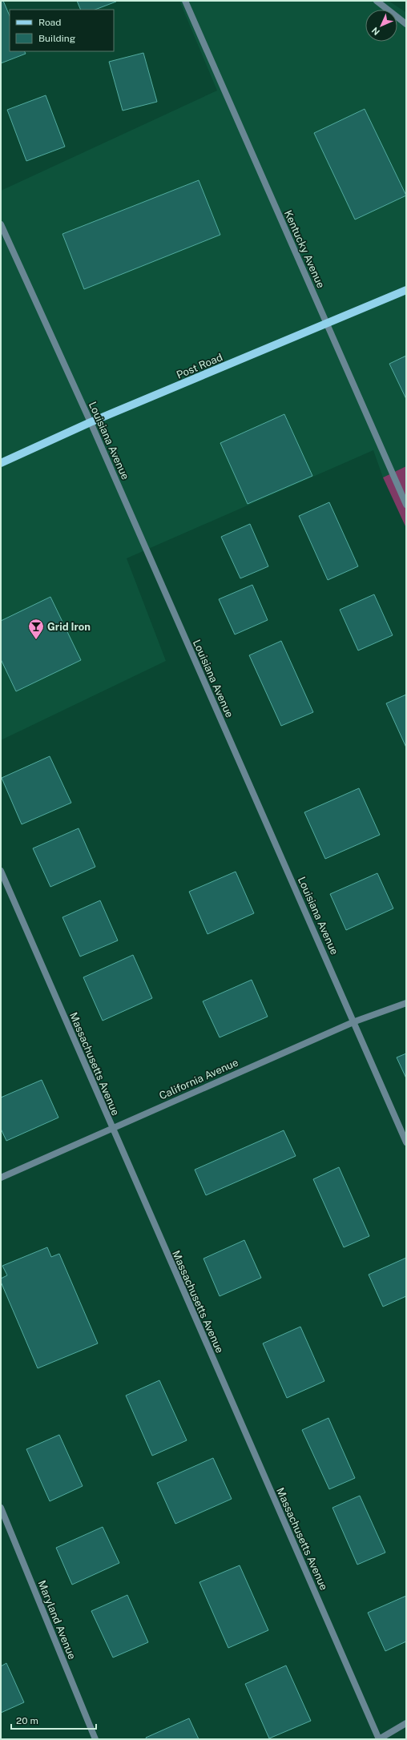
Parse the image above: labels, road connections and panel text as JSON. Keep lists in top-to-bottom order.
{
  "streets": {
    "main road": ["Post Road"],
    "street": [
      "Kentucky Avenue",
      "Louisiana Avenue",
      "Massachusetts Avenue",
      "California Avenue",
      "Maryland Avenue"
    ]
  },
  "crossings": [
    ["Kentucky Avenue", "Post Road"],
    ["Post Road", "Louisiana Avenue"],
    ["Louisiana Avenue", "California Avenue"],
    ["Massachusetts Avenue", "California Avenue"]
  ],
  "places": {
    "bar": ["Grid Iron"]
  },
  "legend": ["Road", "Building"],
  "scale_bar": "20 m",
  "north": "bottom left"
}
